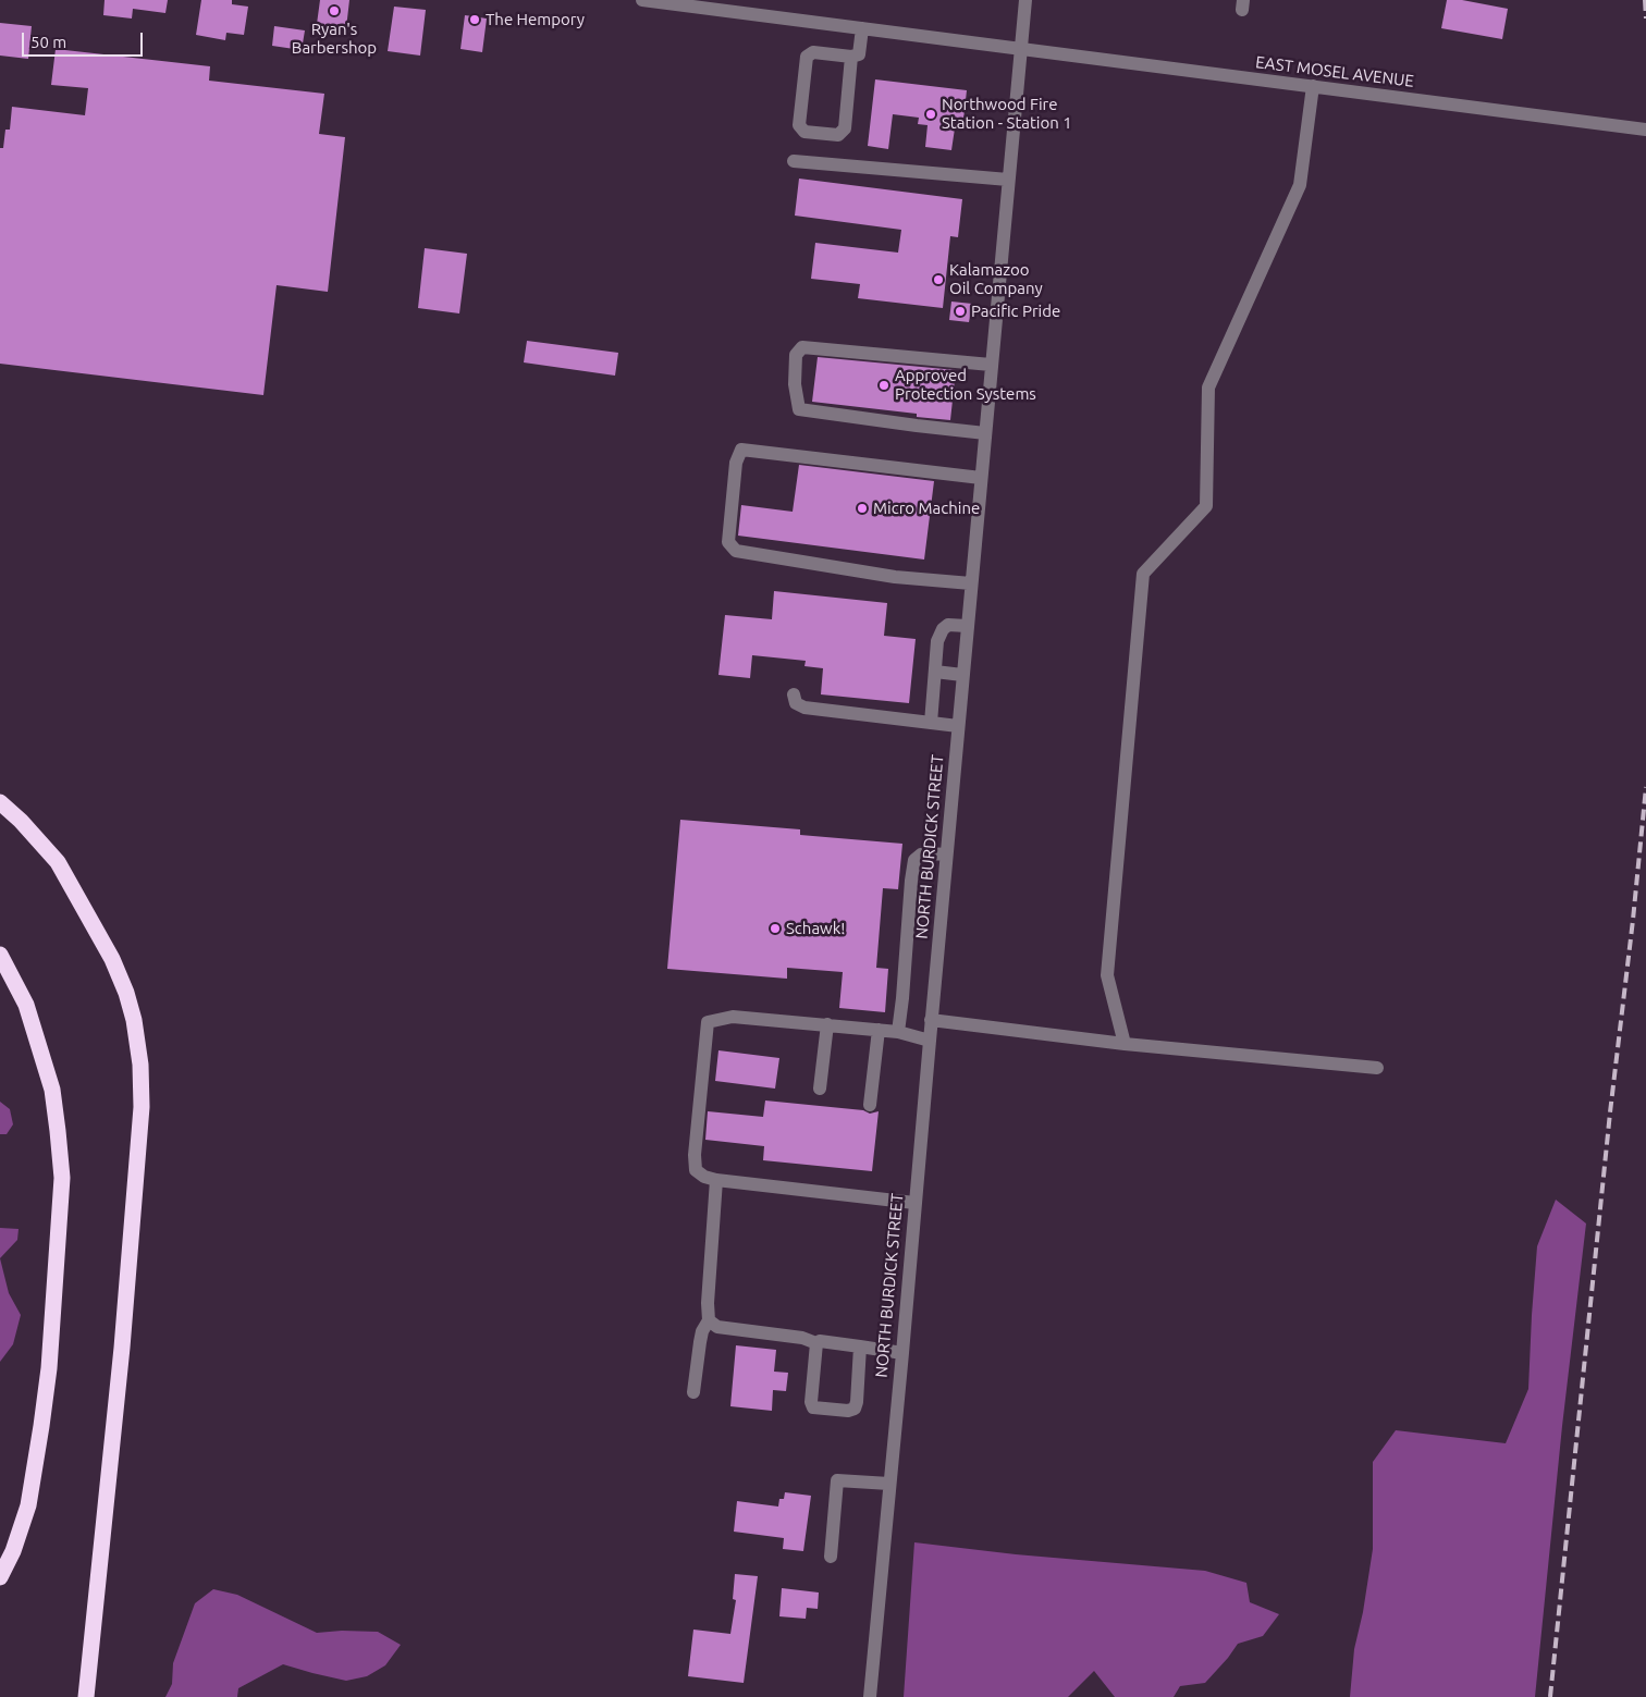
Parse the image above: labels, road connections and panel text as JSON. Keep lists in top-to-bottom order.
{
  "streets": {
    "street": ["EAST MOSEL AVENUE", "NORTH BURDICK STREET"]
  },
  "crossings": [
    ["EAST MOSEL AVENUE", "NORTH BURDICK STREET"]
  ],
  "places": [
    "Ryan's Barbershop",
    "The Hempory",
    "Northwood Fire Station - Station 1",
    "Kalamazoo Oil Company",
    "Pacific Pride",
    "Approved Protection Systems",
    "Micro Machine",
    "Schawk!"
  ],
  "scale_bar": "50 m"
}
